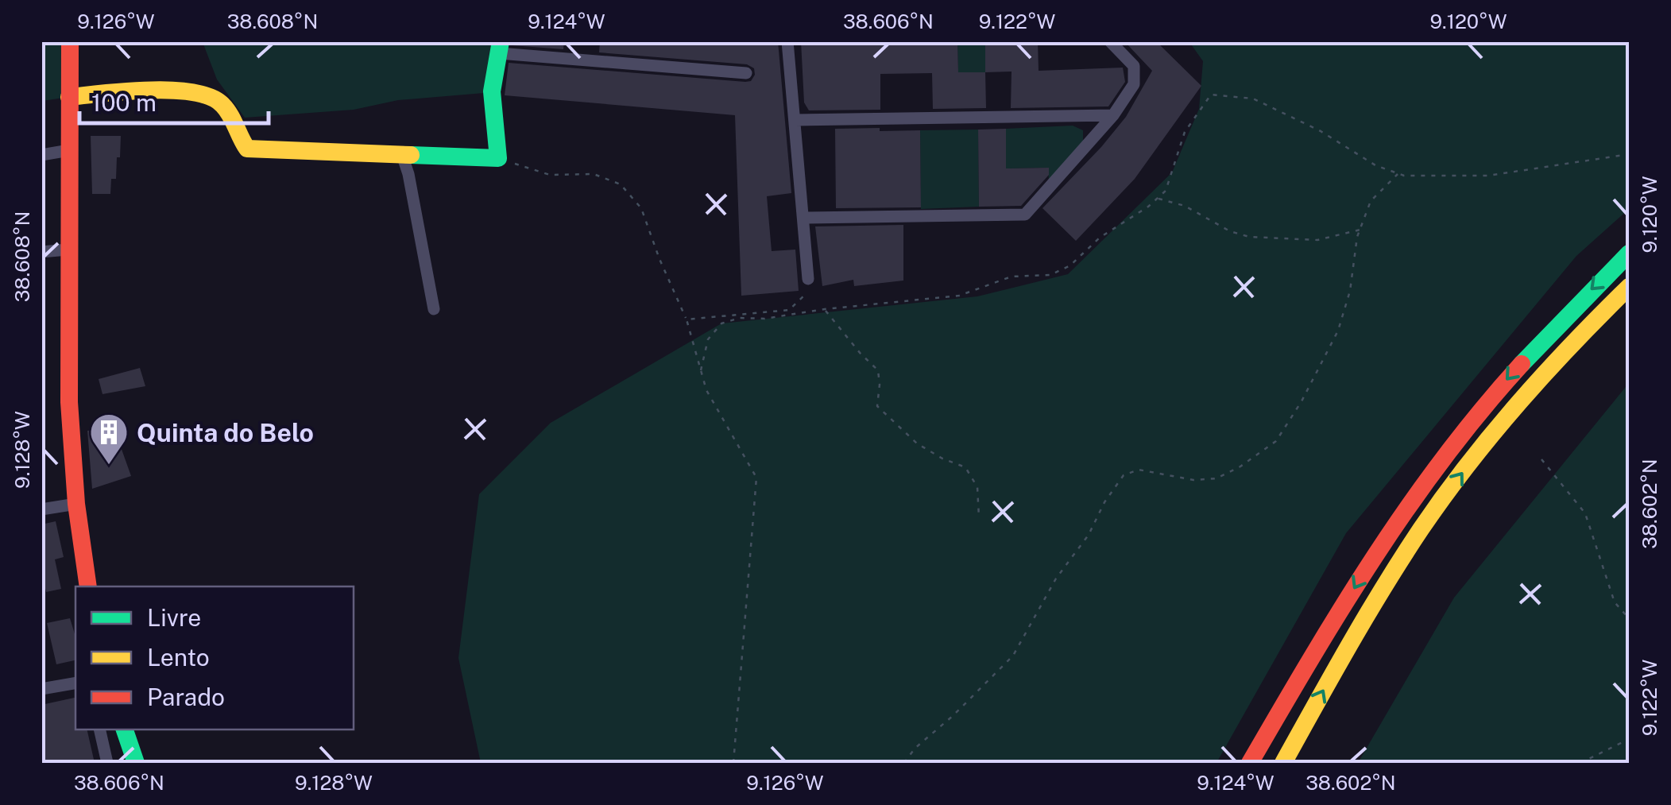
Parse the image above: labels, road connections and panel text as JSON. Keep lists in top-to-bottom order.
{
  "places": {
    "building": ["Quinta do Belo"]
  },
  "legend": ["Livre", "Lento", "Parado"],
  "scale_bar": "100 m",
  "coordinates": [
    "9.126°W",
    "38.608°N",
    "9.124°W",
    "38.606°N",
    "9.122°W",
    "9.120°W",
    "9.128°W",
    "38.602°N"
  ]
}
